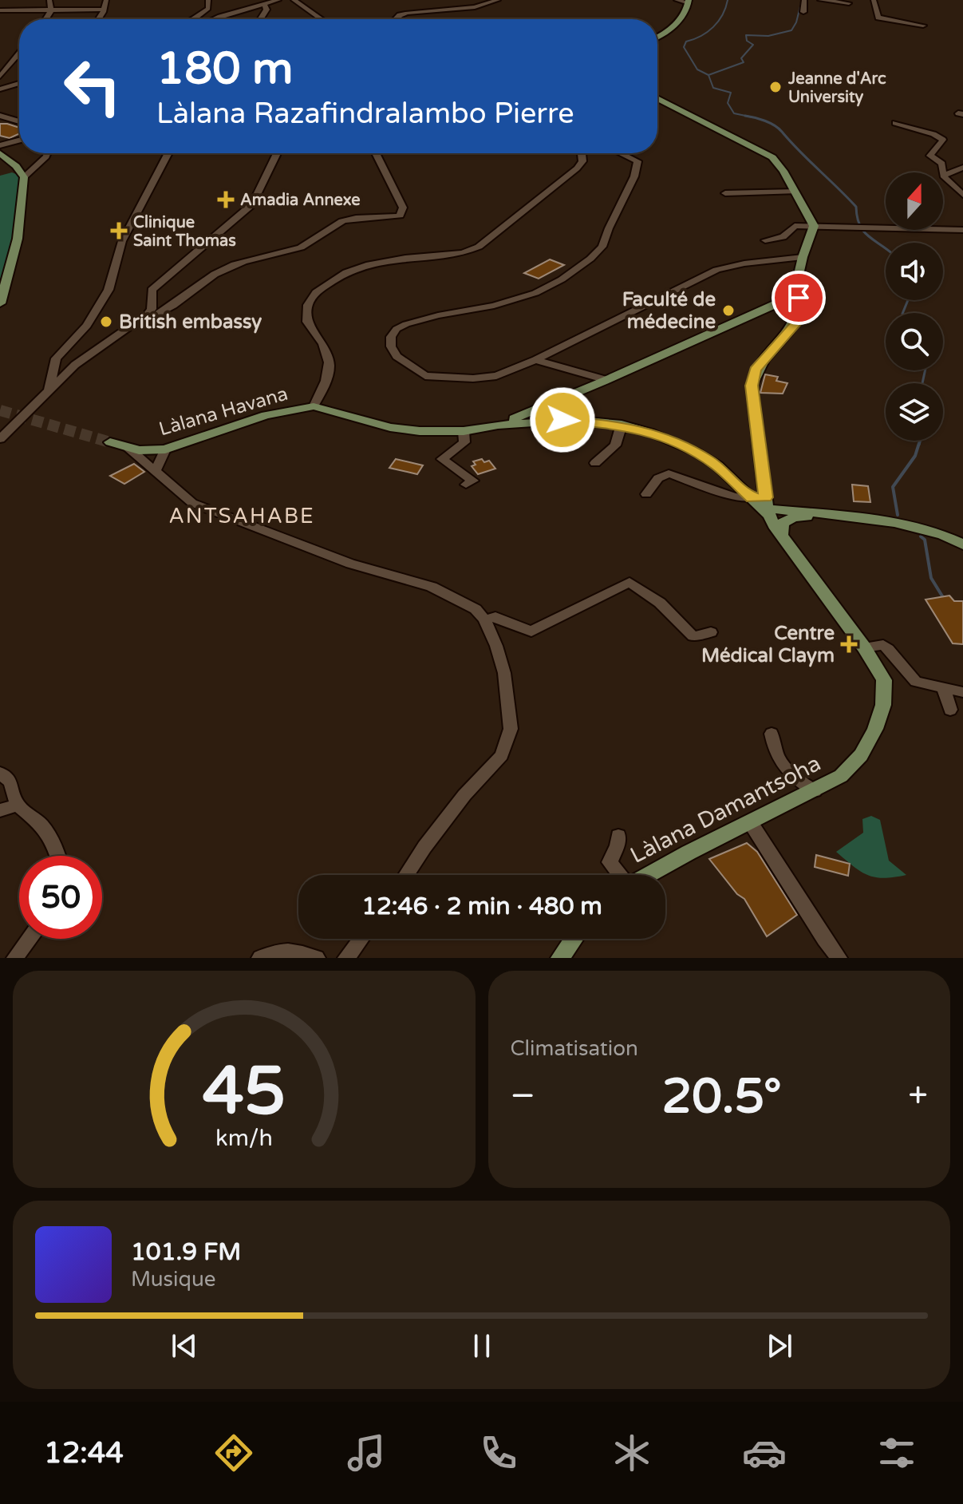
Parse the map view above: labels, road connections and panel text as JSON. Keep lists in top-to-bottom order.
{
  "streets": {
    "main road": ["Làlana Havana", "Làlana Damantsoha"]
  },
  "districts": ["ANTSAHABE"],
  "places": {
    "other": ["Jeanne d'Arc University", "Faculté de médecine", "British embassy"],
    "health": ["Amadia Annexe", "Clinique Saint Thomas", "Centre Médical Claym"]
  },
  "north": "top",
  "page": {
    "turn": ["180 m", "Làlana Razafindralambo Pierre"],
    "limit": "50",
    "trip": "12:46 · 2 min · 480 m",
    "tile": "Climatisation",
    "heat": ["−", "20.5°", "+"],
    "song": ["101.9 FM", "Musique"],
    "tabs": "12:44",
    "gauge": ["45", "km/h"]
  }
}
